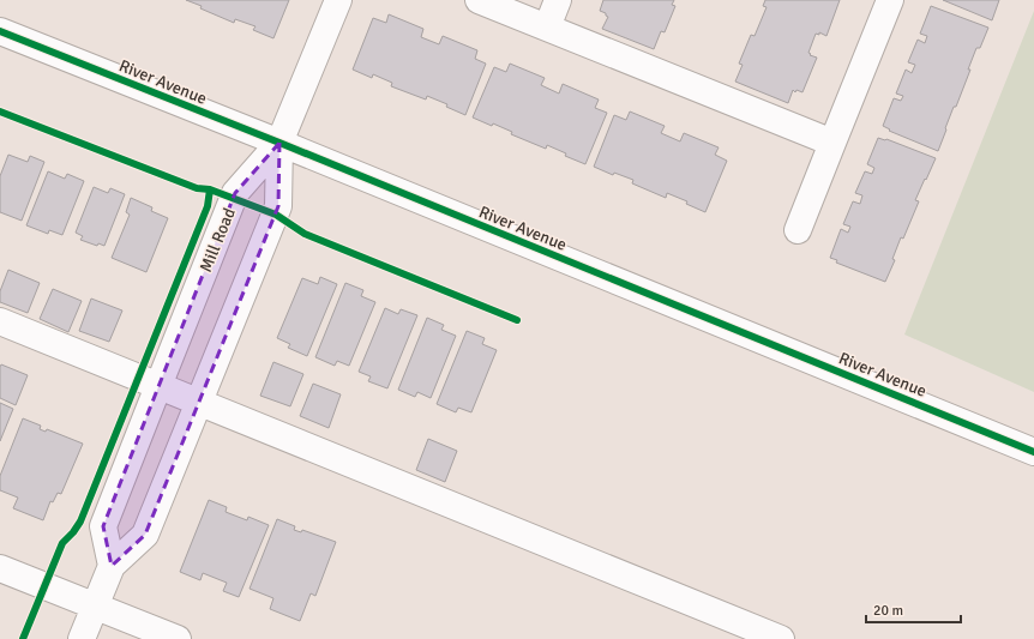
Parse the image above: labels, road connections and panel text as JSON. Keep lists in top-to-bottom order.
{
  "streets": {
    "street": ["River Avenue", "Mill Road"]
  },
  "crossings": [
    ["River Avenue", "Mill Road"]
  ],
  "scale_bar": "20 m"
}
